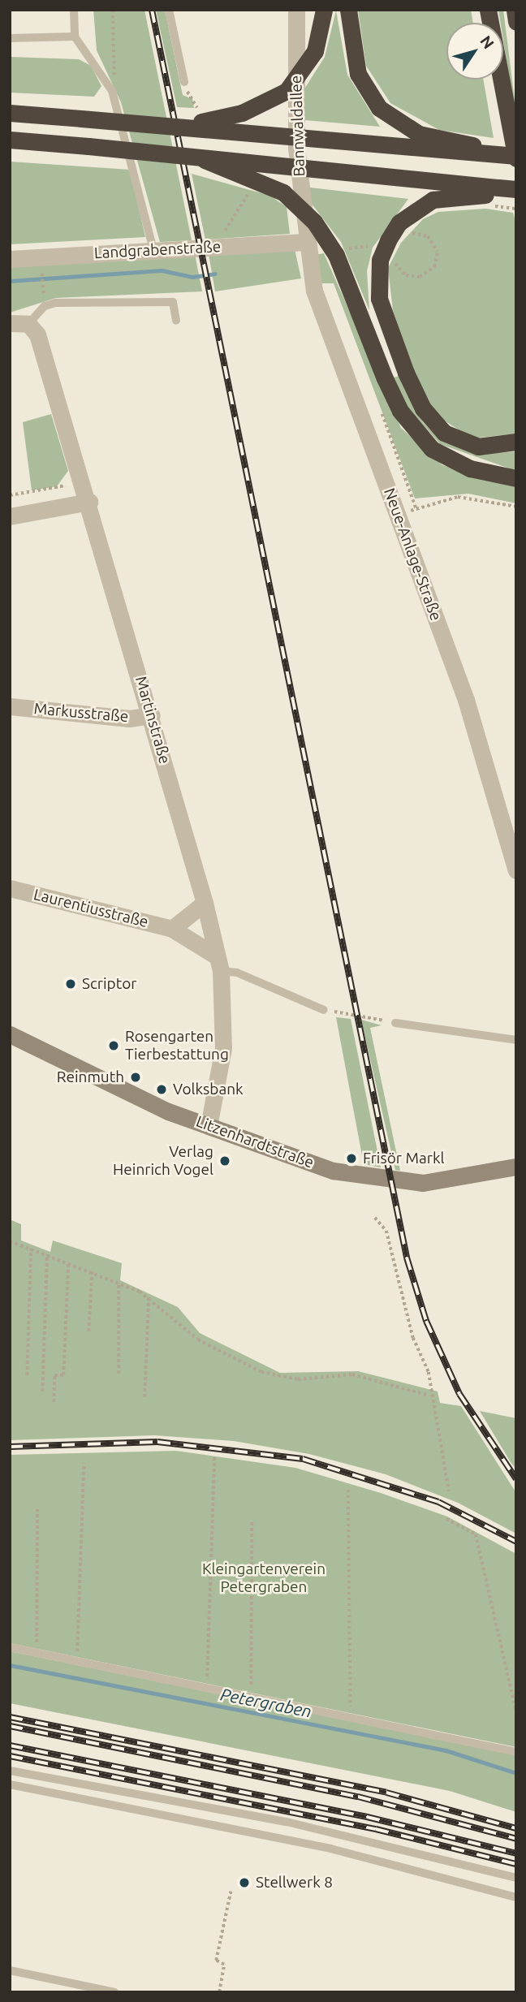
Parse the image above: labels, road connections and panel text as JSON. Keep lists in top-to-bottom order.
{
  "streets": {
    "street": [
      "Bannwaldallee",
      "Landgrabenstraße",
      "Neue-Anlage-Straße",
      "Markusstraße",
      "Martinstraße",
      "Laurentiusstraße",
      "Litzenhardtstraße"
    ]
  },
  "crossings": [
    ["Bannwaldallee", "Landgrabenstraße"],
    ["Bannwaldallee", "Neue-Anlage-Straße"],
    ["Landgrabenstraße", "Neue-Anlage-Straße"],
    ["Markusstraße", "Martinstraße"],
    ["Martinstraße", "Laurentiusstraße"],
    ["Martinstraße", "Litzenhardtstraße"]
  ],
  "water": ["Petergraben"],
  "parks": ["Kleingartenverein Petergraben"],
  "places": [
    "Scriptor",
    "Rosengarten Tierbestattung",
    "Reinmuth",
    "Volksbank",
    "Frisör Markl",
    "Verlag Heinrich Vogel",
    "Stellwerk 8"
  ],
  "north": "top right"
}
